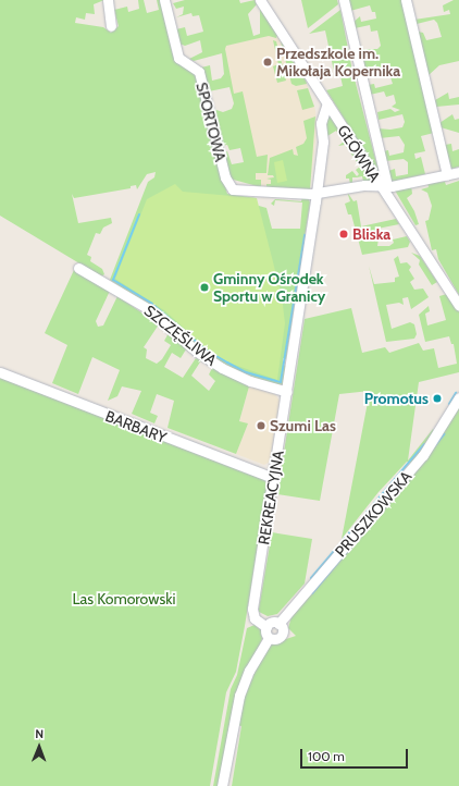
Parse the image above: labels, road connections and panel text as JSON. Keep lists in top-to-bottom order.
{
  "streets": {
    "street": [
      "SPORTOWA",
      "GŁÓWNA",
      "SZCZĘŚLIWA",
      "BARBARY",
      "REKREACYJNA",
      "PRUSZKOWSKA"
    ]
  },
  "crossings": [
    ["SPORTOWA", "REKREACYJNA"],
    ["GŁÓWNA", "REKREACYJNA"],
    ["SZCZĘŚLIWA", "REKREACYJNA"],
    ["BARBARY", "REKREACYJNA"],
    ["REKREACYJNA", "PRUSZKOWSKA"]
  ],
  "parks": ["Las Komorowski"],
  "places": [
    "Przedszkole im. Mikołaja Kopernika",
    "Bliska",
    "Gminny Ośrodek Sportu w Granicy",
    "Promotus",
    "Szumi Las"
  ],
  "scale_bar": "100 m",
  "north": "top"
}
